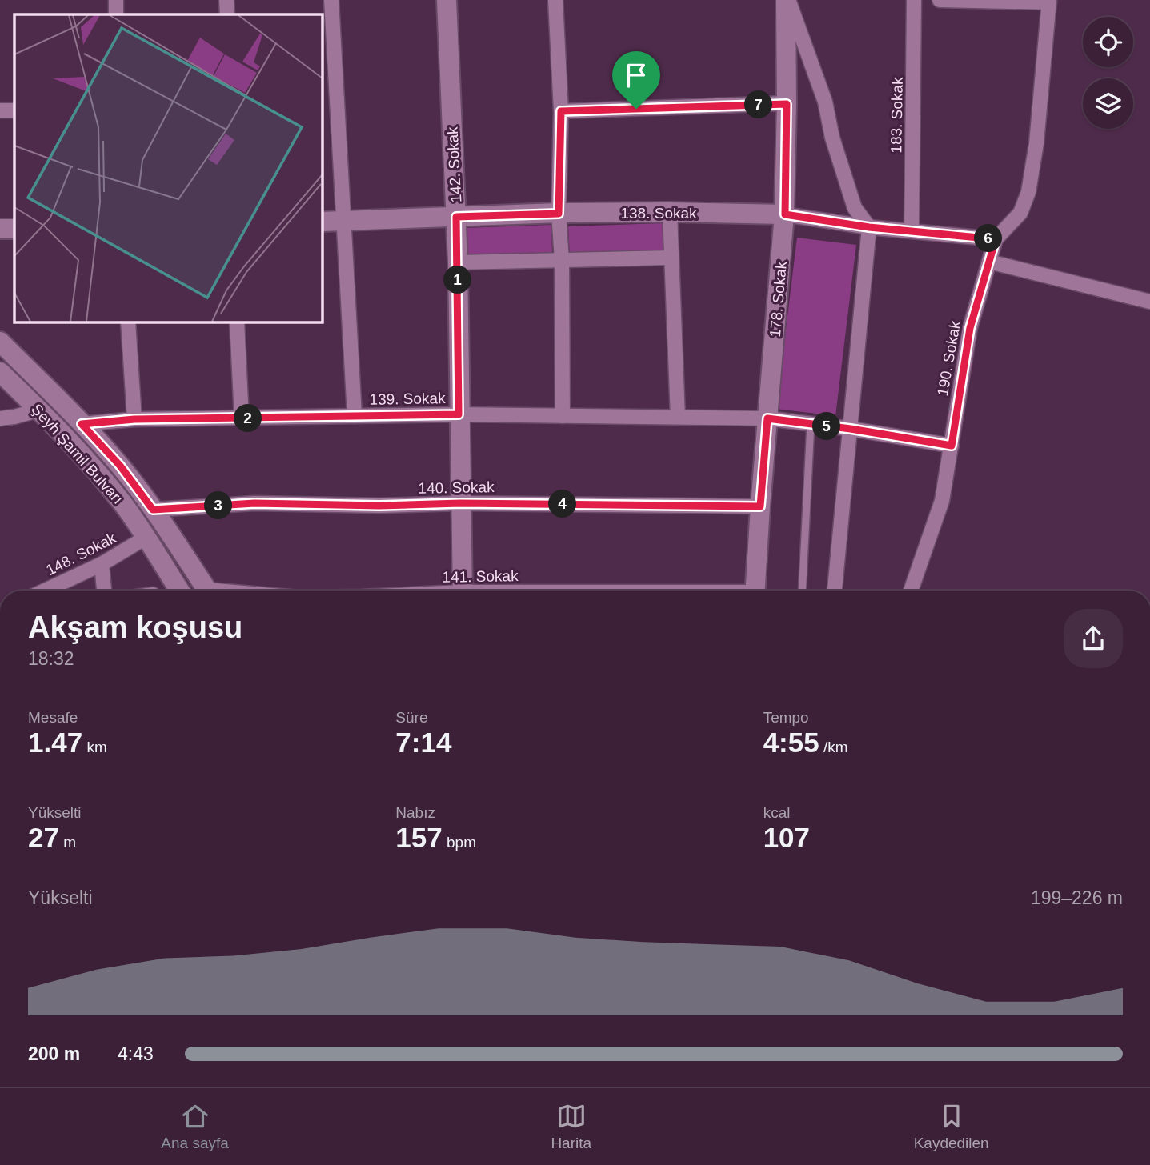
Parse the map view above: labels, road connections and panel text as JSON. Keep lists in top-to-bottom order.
{
  "streets": {
    "street": [
      "183. Sokak",
      "142. Sokak",
      "138. Sokak",
      "178. Sokak",
      "190. Sokak",
      "139. Sokak",
      "Şeyh Şamil Bulvarı",
      "140. Sokak",
      "148. Sokak"
    ]
  },
  "crossings": [
    ["183. Sokak", "138. Sokak"],
    ["142. Sokak", "138. Sokak"],
    ["142. Sokak", "139. Sokak"],
    ["142. Sokak", "140. Sokak"],
    ["138. Sokak", "178. Sokak"],
    ["138. Sokak", "190. Sokak"],
    ["178. Sokak", "139. Sokak"],
    ["178. Sokak", "140. Sokak"],
    ["190. Sokak", "139. Sokak"],
    ["139. Sokak", "Şeyh Şamil Bulvarı"],
    ["Şeyh Şamil Bulvarı", "140. Sokak"],
    ["Şeyh Şamil Bulvarı", "148. Sokak"]
  ],
  "page": {
    "pins": [
      "7",
      "6",
      "1",
      "2",
      "5",
      "4",
      "3"
    ],
    "heading": ["Akşam koşusu", "18:32"],
    "stats": [
      ["Mesafe", "1.47 km"],
      ["Süre", "7:14"],
      ["Tempo", "4:55 /km"],
      ["Yükselti", "27 m"],
      ["Nabız", "157 bpm"],
      ["kcal", "107"]
    ],
    "chart": ["Yükselti", "199–226 m"],
    "list": [
      {
        "name": "200 m",
        "note": "4:43"
      }
    ],
    "tabs": ["Ana sayfa", "Harita", "Kaydedilen"]
  }
}
